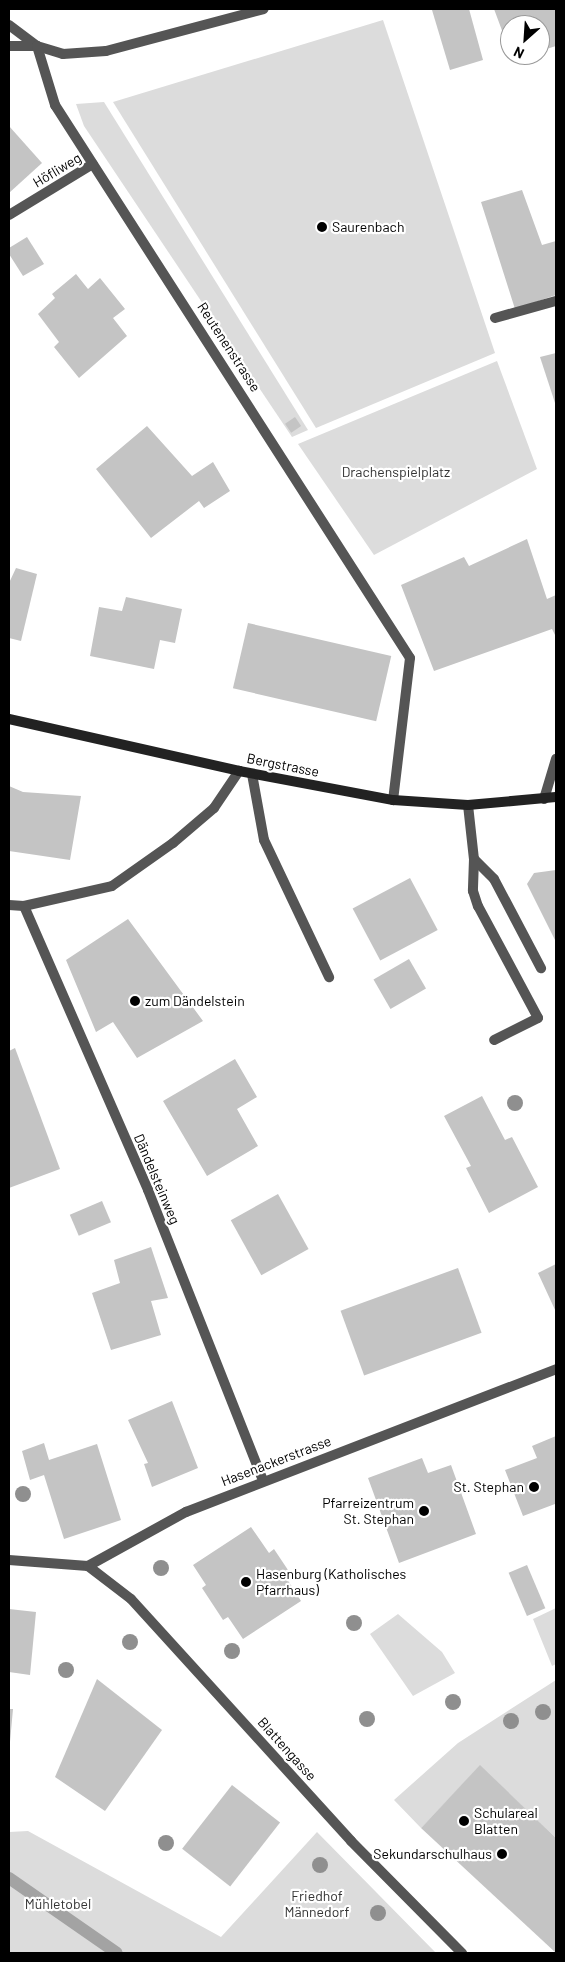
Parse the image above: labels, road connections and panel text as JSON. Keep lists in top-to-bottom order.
{
  "streets": {
    "street": [
      "Höfliweg",
      "Reutenenstrasse",
      "Bergstrasse",
      "Dändelsteinweg",
      "Hasenackerstrasse",
      "Blattengasse"
    ]
  },
  "crossings": [
    ["Höfliweg", "Reutenenstrasse"],
    ["Reutenenstrasse", "Bergstrasse"],
    ["Dändelsteinweg", "Hasenackerstrasse"],
    ["Hasenackerstrasse", "Blattengasse"]
  ],
  "parks": ["Drachenspielplatz", "Friedhof Männedorf", "Mühletobel"],
  "places": [
    "Saurenbach",
    "zum Dändelstein",
    "St. Stephan",
    "Pfarreizentrum St. Stephan",
    "Hasenburg (Katholisches Pfarrhaus)",
    "Schulareal Blatten",
    "Sekundarschulhaus"
  ],
  "north": "bottom left"
}
